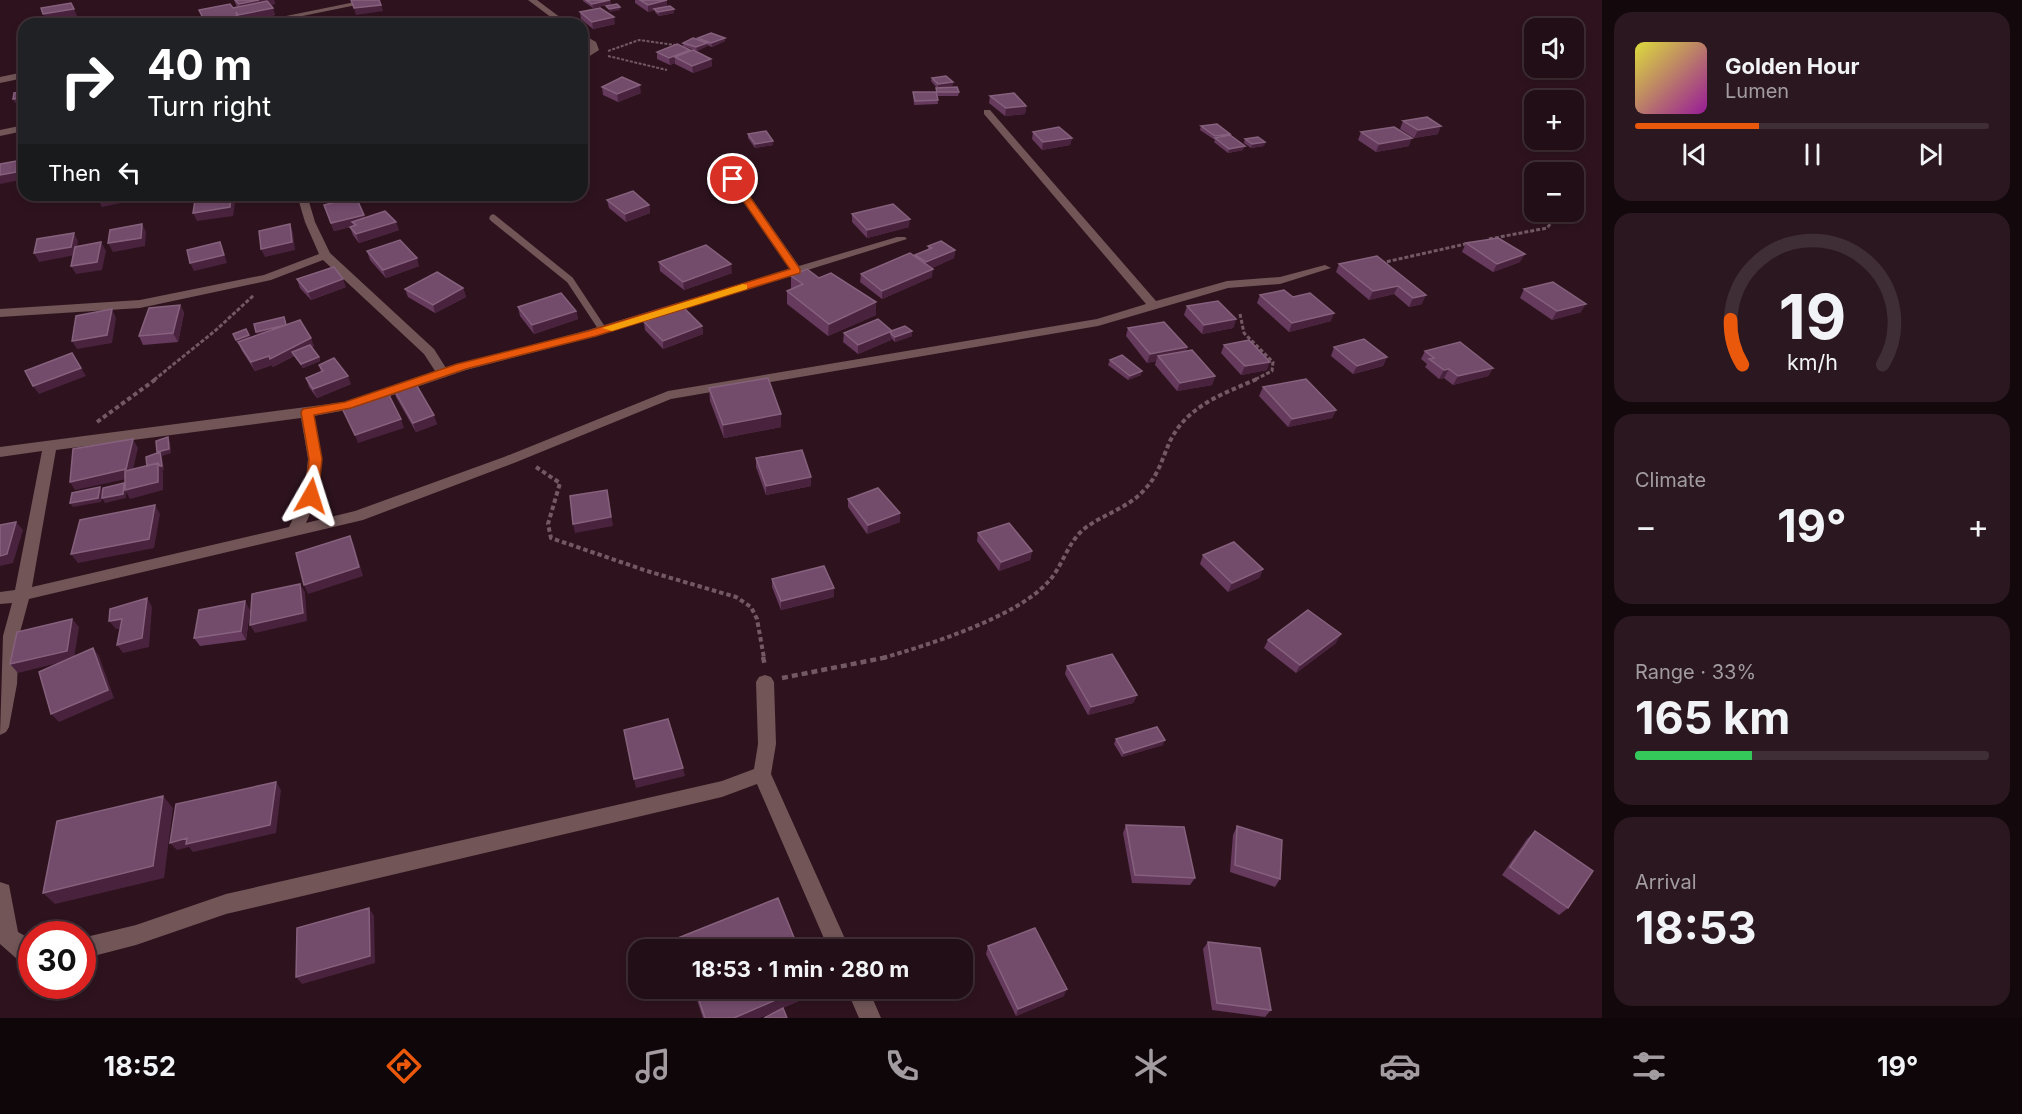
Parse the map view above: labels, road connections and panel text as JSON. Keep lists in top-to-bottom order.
{
  "page": {
    "map_buttons": ["+", "−"],
    "turn": ["40 m", "Turn right"],
    "song": ["Golden Hour", "Lumen"],
    "then": "Then",
    "tile": [
      "Climate",
      ["Range · 33%", "165 km"],
      ["Arrival", "18:53"]
    ],
    "heat": ["−", "19°", "+"],
    "limit": "30",
    "trip": "18:53 · 1 min · 280 m",
    "tabs": ["18:52", "19°"],
    "gauge": ["19", "km/h"]
  }
}
